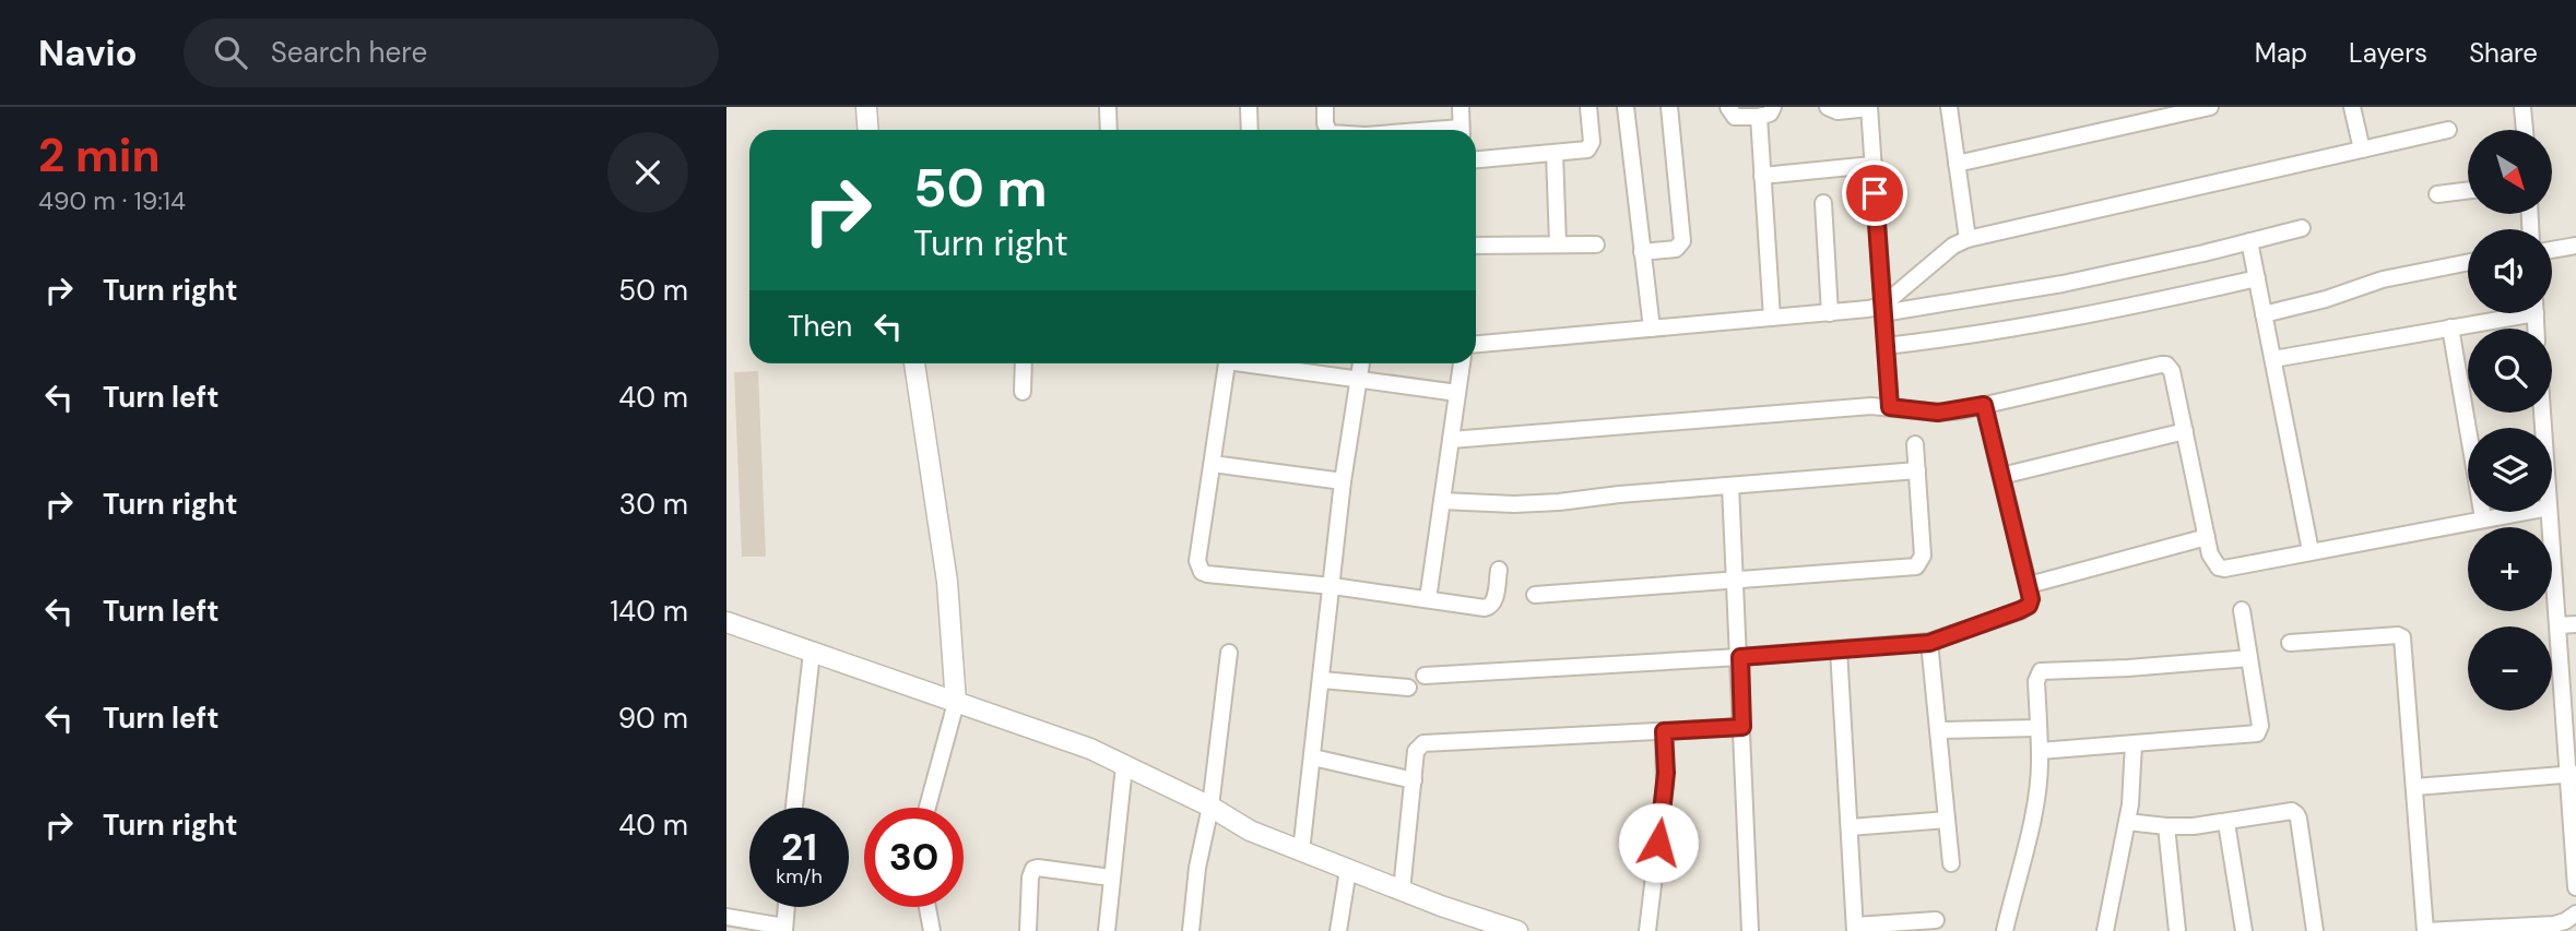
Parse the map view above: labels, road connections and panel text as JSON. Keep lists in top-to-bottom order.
{
  "north": "bottom right",
  "page": {
    "header": "Navio",
    "search": "Search here",
    "nav": ["Map", "Layers", "Share"],
    "heading": ["2 min", "490 m · 19:14"],
    "map_buttons": ["+", "−"],
    "turn": ["50 m", "Turn right"],
    "list": [
      {
        "name": "Turn right",
        "value": "50 m"
      },
      {
        "name": "Turn left",
        "value": "40 m"
      },
      {
        "name": "Turn right",
        "value": "30 m"
      },
      {
        "name": "Turn left",
        "value": "140 m"
      },
      {
        "name": "Turn left",
        "value": "90 m"
      },
      {
        "name": "Turn right",
        "value": "40 m"
      }
    ],
    "then": "Then",
    "speed": "21 km/h",
    "limit": "30"
  }
}
